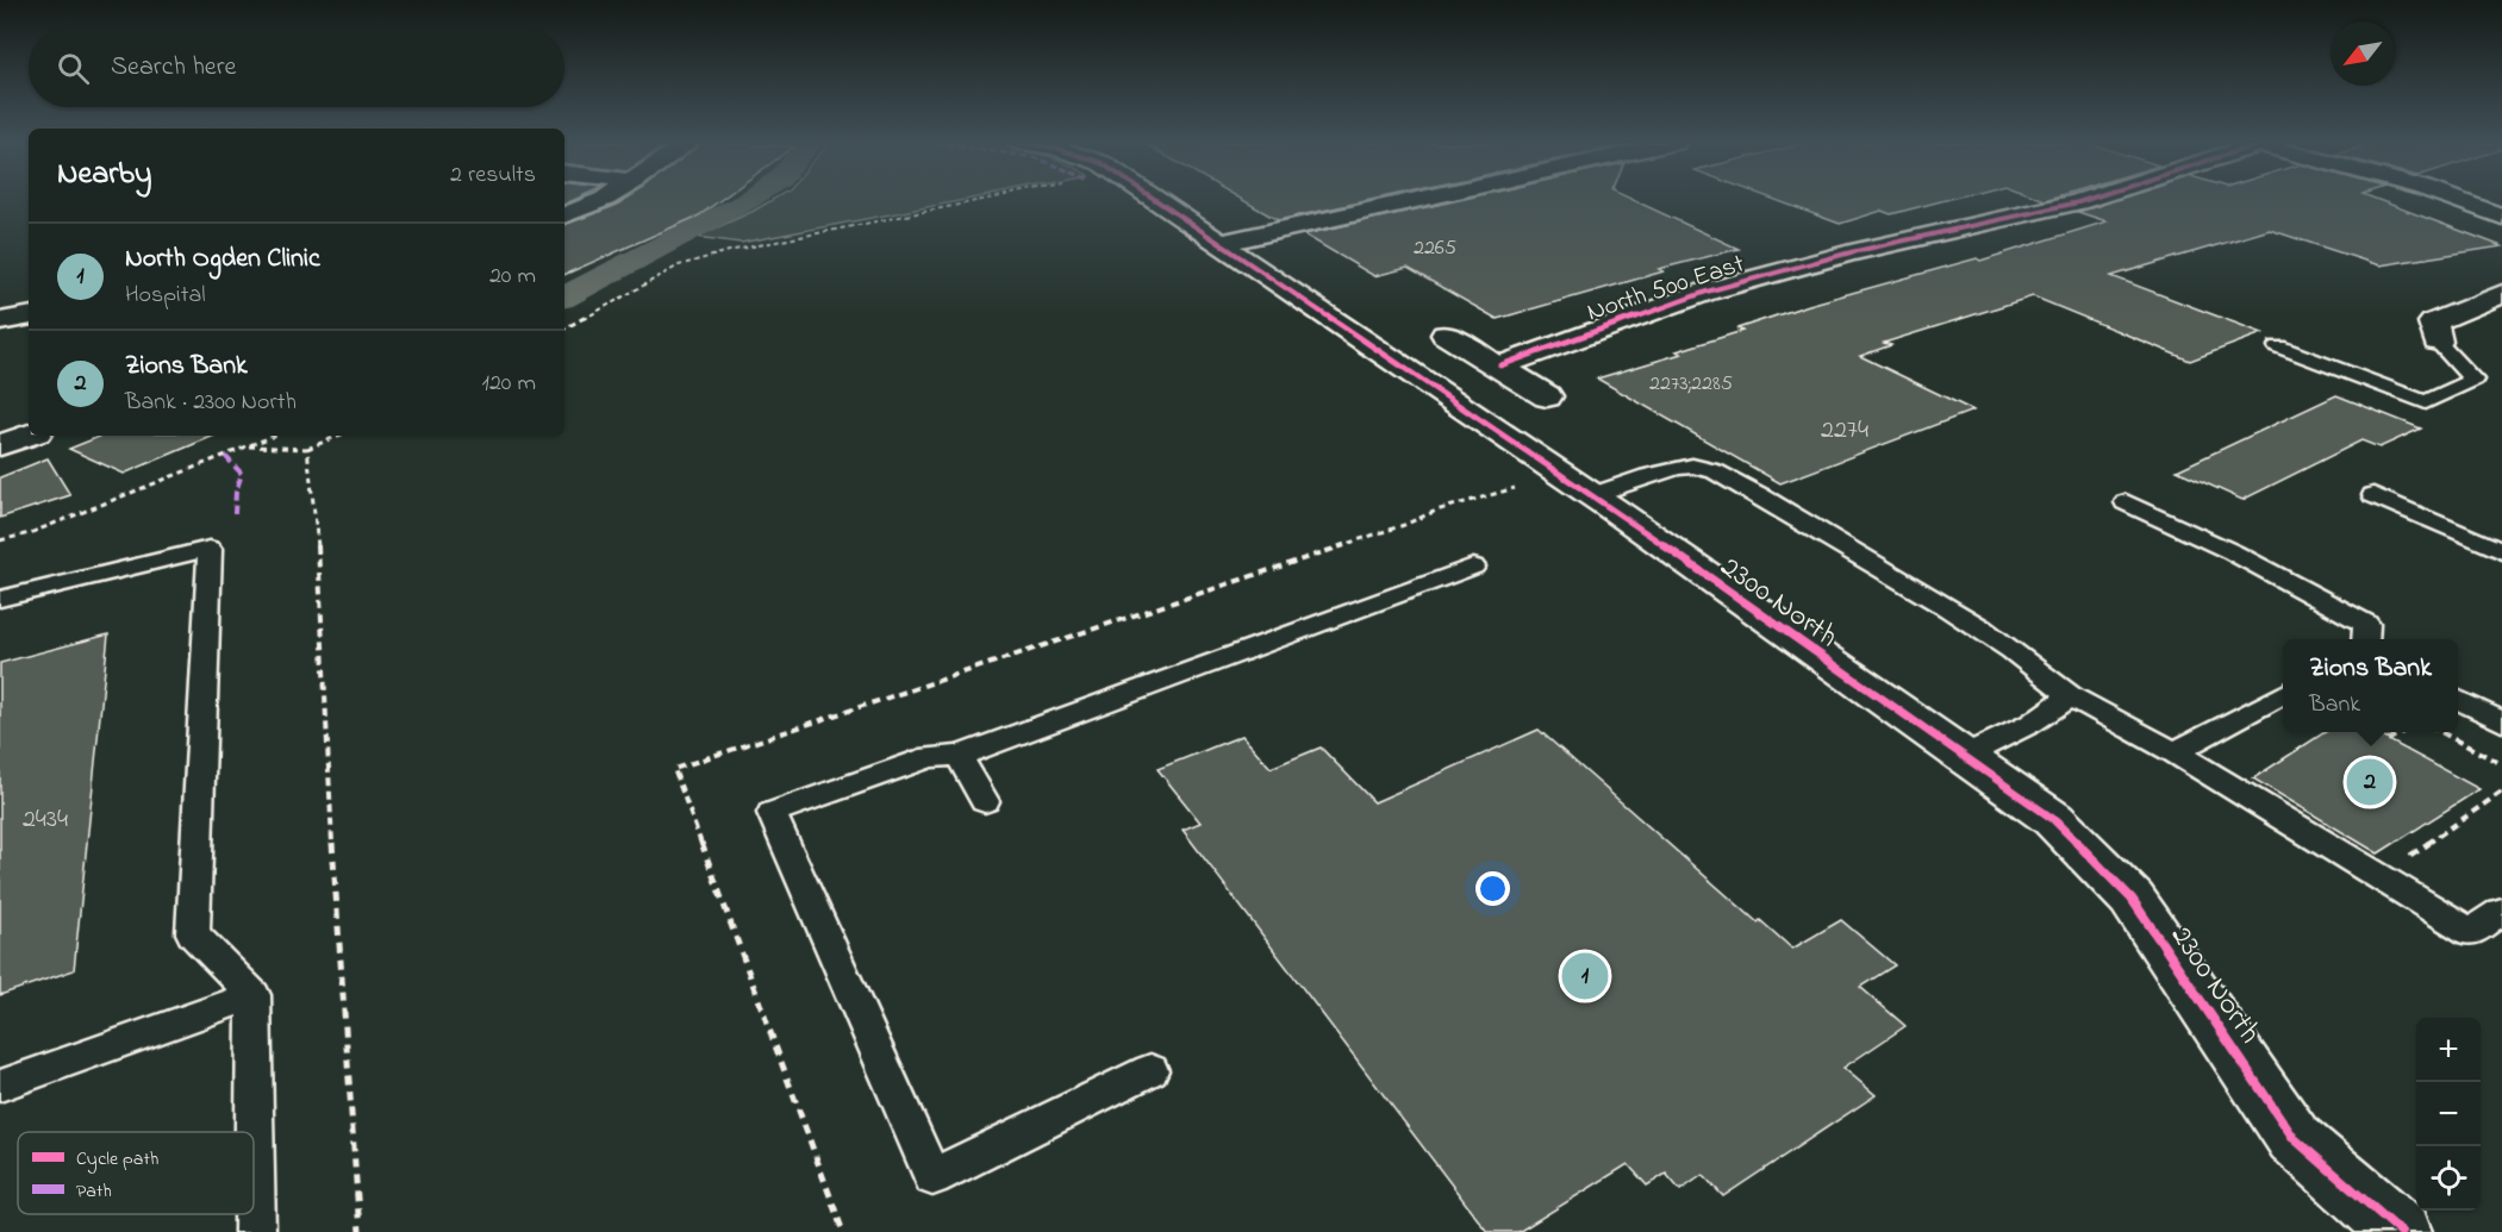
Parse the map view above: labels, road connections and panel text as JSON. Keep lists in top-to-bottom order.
{
  "streets": {
    "street": ["North 500 East", "2300 North"]
  },
  "house_numbers": [
    "2265",
    "2273;2285",
    "2274",
    "2434"
  ],
  "legend": ["Cycle path", "Path"],
  "north": "bottom left",
  "page": {
    "search": "Search here",
    "heading": ["Nearby", "2 results"],
    "list": [
      {
        "mark": "1",
        "name": "North Ogden Clinic",
        "note": "Hospital",
        "value": "20 m"
      },
      {
        "mark": "2",
        "name": "Zions Bank",
        "note": "Bank · 2300 North",
        "value": "120 m"
      }
    ],
    "popup": ["Zions Bank", "Bank"],
    "pins": ["2", "1"],
    "map_buttons": ["+", "−"]
  }
}
